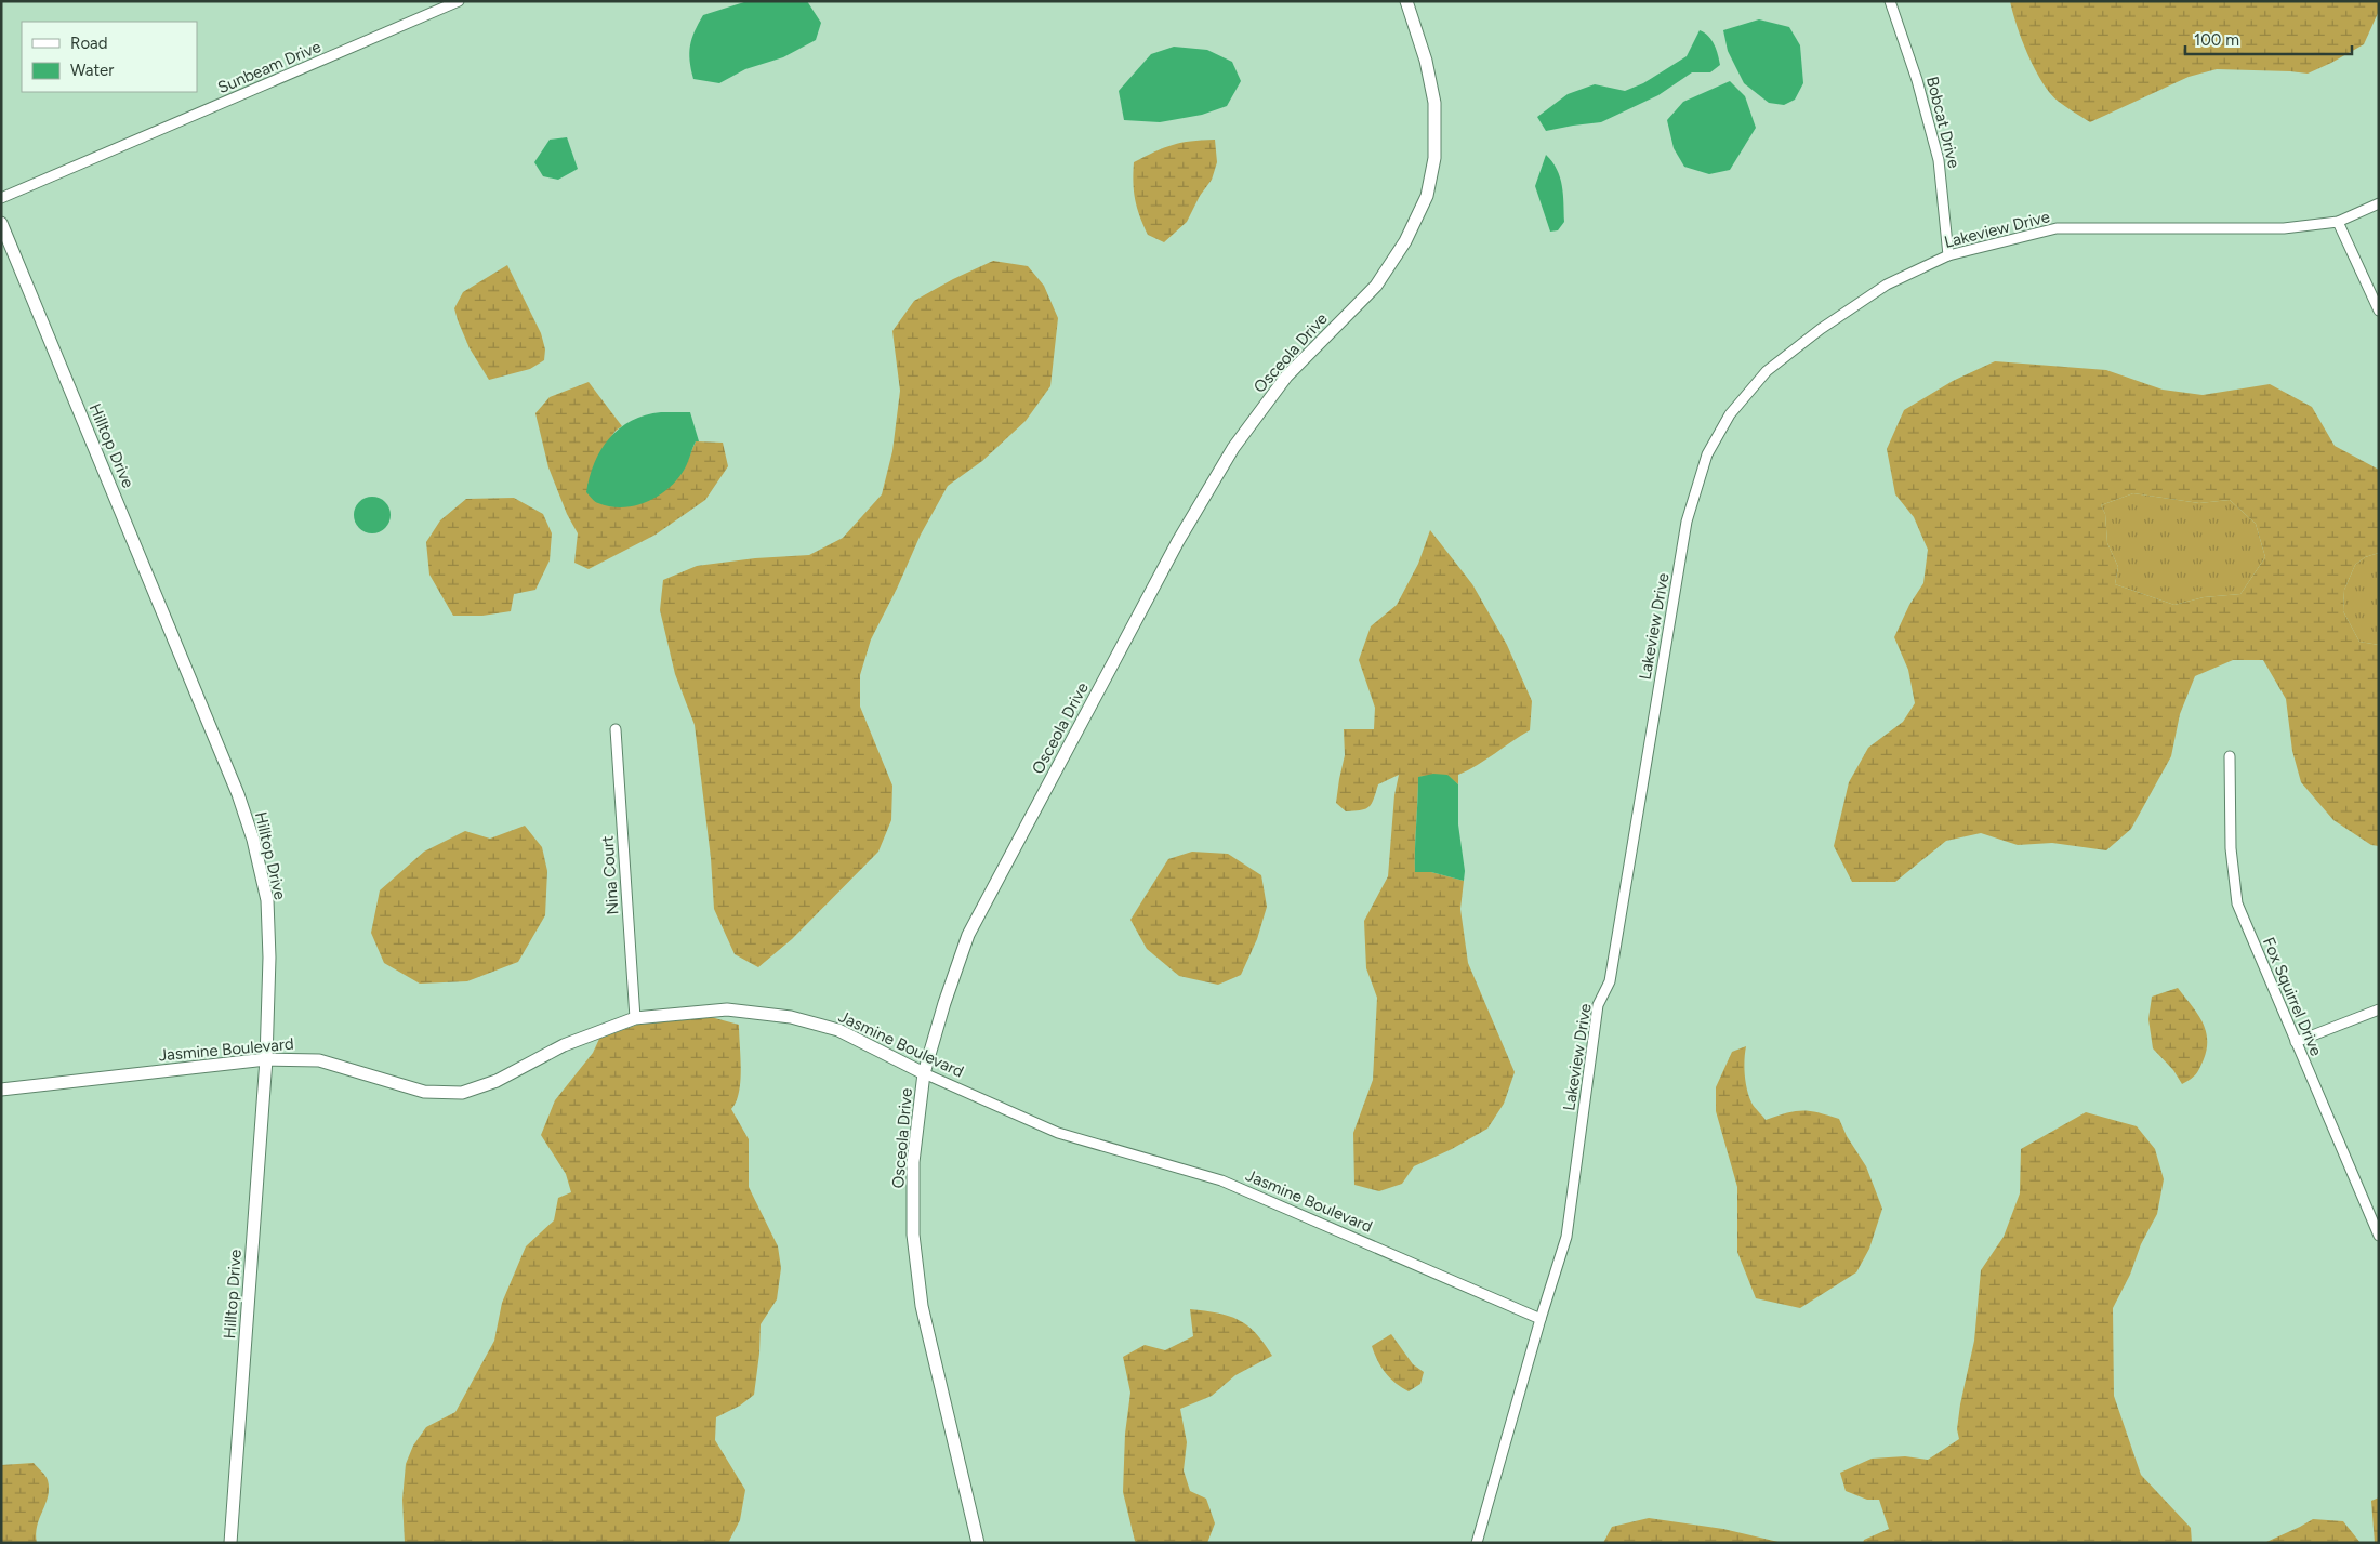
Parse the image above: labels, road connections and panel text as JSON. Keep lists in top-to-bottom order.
{
  "streets": {
    "street": [
      "Sunbeam Drive",
      "Bobcat Drive",
      "Lakeview Drive",
      "Osceola Drive",
      "Hilltop Drive",
      "Nina Court",
      "Fox Squirrel Drive",
      "Jasmine Boulevard"
    ]
  },
  "crossings": [
    ["Bobcat Drive", "Lakeview Drive"],
    ["Lakeview Drive", "Jasmine Boulevard"],
    ["Osceola Drive", "Jasmine Boulevard"],
    ["Hilltop Drive", "Jasmine Boulevard"],
    ["Nina Court", "Jasmine Boulevard"]
  ],
  "legend": ["Road", "Water"],
  "scale_bar": "100 m"
}
